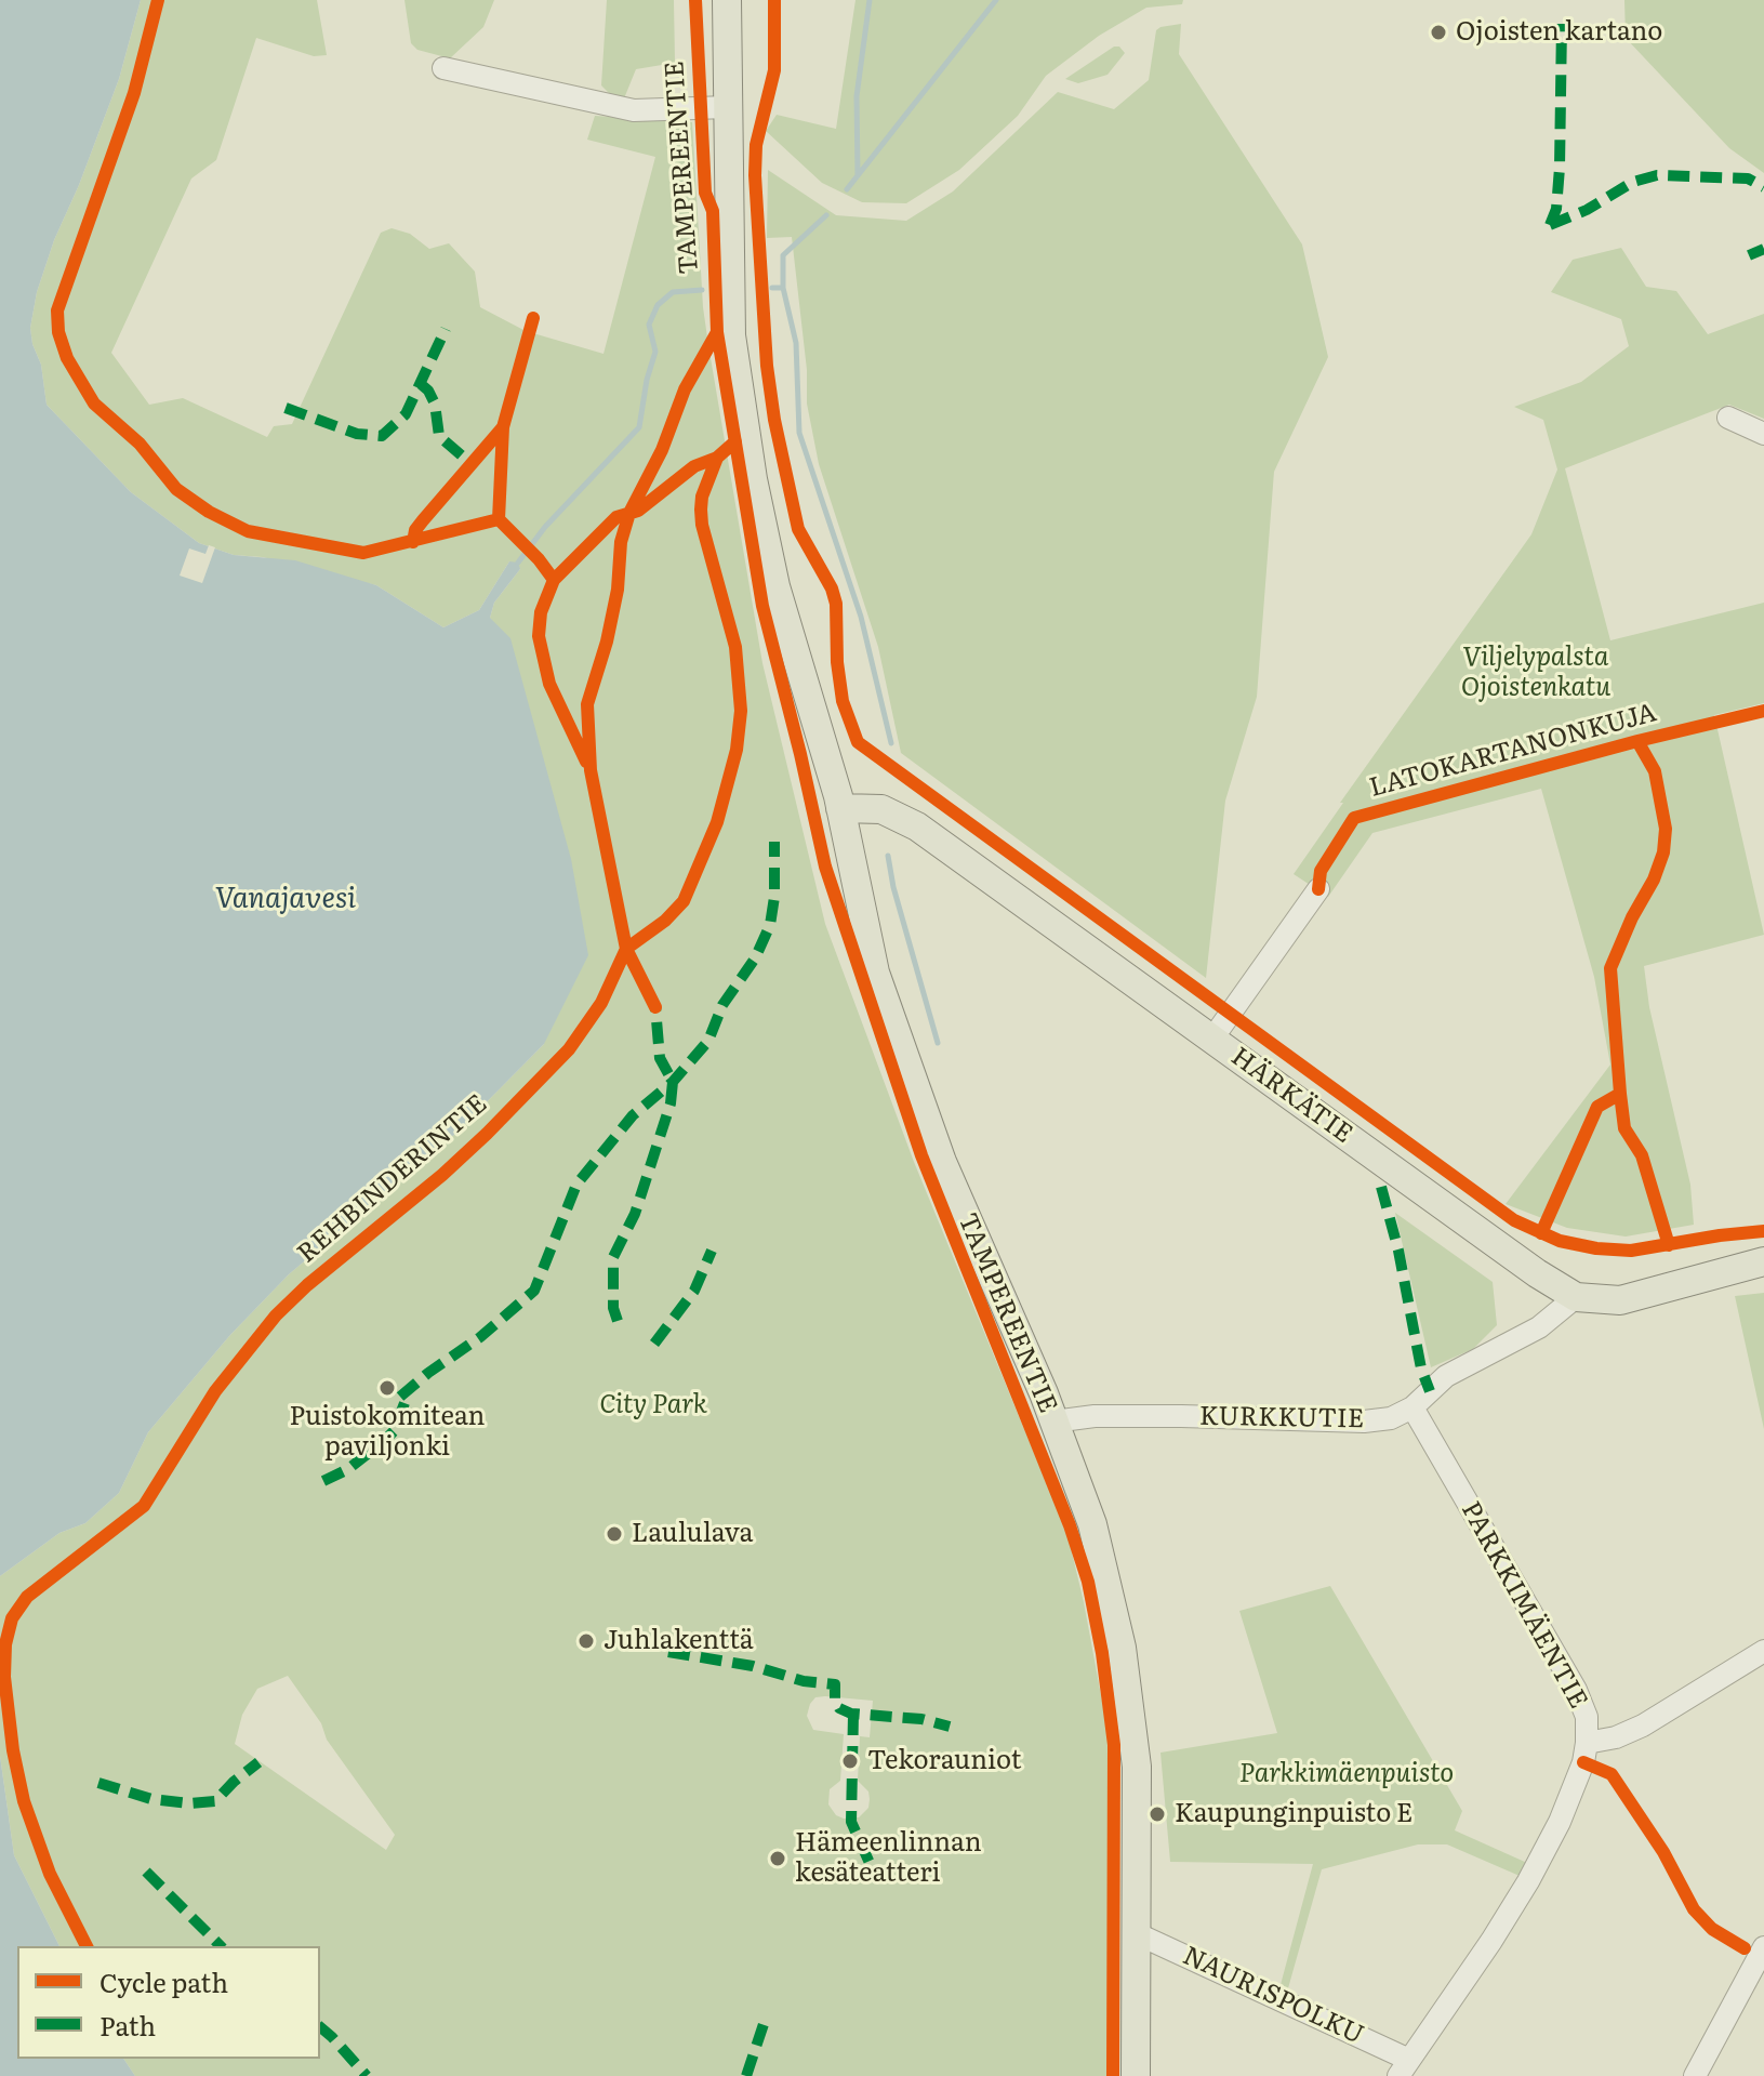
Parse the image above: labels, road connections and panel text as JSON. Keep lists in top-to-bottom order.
{
  "streets": {
    "main road": ["TAMPEREENTIE", "HÄRKÄTIE"],
    "street": ["KURKKUTIE", "PARKKIMÄENTIE", "NAURISPOLKU"],
    "cycle path": ["LATOKARTANONKUJA", "REHBINDERINTIE"]
  },
  "crossings": [
    ["TAMPEREENTIE", "HÄRKÄTIE"],
    ["TAMPEREENTIE", "KURKKUTIE"],
    ["TAMPEREENTIE", "NAURISPOLKU"],
    ["HÄRKÄTIE", "KURKKUTIE"],
    ["KURKKUTIE", "PARKKIMÄENTIE"],
    ["PARKKIMÄENTIE", "NAURISPOLKU"]
  ],
  "water": ["Vanajavesi"],
  "parks": ["Viljelypalsta Ojoistenkatu", "City Park", "Parkkimäenpuisto"],
  "places": [
    "Ojoisten kartano",
    "Puistokomitean paviljonki",
    "Laululava",
    "Juhlakenttä",
    "Tekorauniot",
    "Kaupunginpuisto E",
    "Hämeenlinnan kesäteatteri"
  ],
  "legend": ["Cycle path", "Path"]
}
